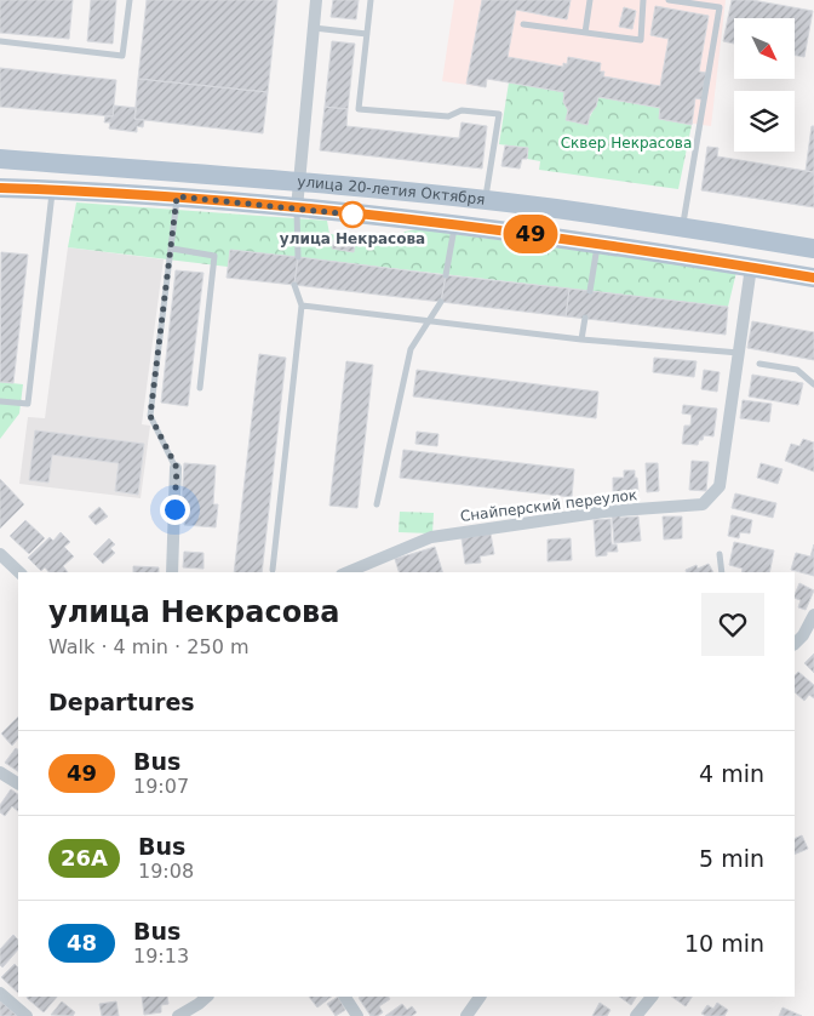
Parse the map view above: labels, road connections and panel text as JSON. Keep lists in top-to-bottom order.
{
  "streets": {
    "main road": ["улица 20-летия Октября"],
    "street": ["Снайперский переулок"]
  },
  "crossings": [
    ["улица 20-летия Октября", "Снайперский переулок"]
  ],
  "parks": ["Сквер Некрасова"],
  "places": ["улица Некрасова"],
  "lines": ["bus line 49"],
  "north": "bottom right",
  "page": {
    "on_map": "49",
    "heading": [
      ["улица Некрасова", "Walk · 4 min · 250 m"],
      "Departures"
    ],
    "list": [
      {
        "mark": "49",
        "name": "Bus",
        "note": "19:07",
        "value": "4 min"
      },
      {
        "mark": "26А",
        "name": "Bus",
        "note": "19:08",
        "value": "5 min"
      },
      {
        "mark": "48",
        "name": "Bus",
        "note": "19:13",
        "value": "10 min"
      }
    ]
  }
}
